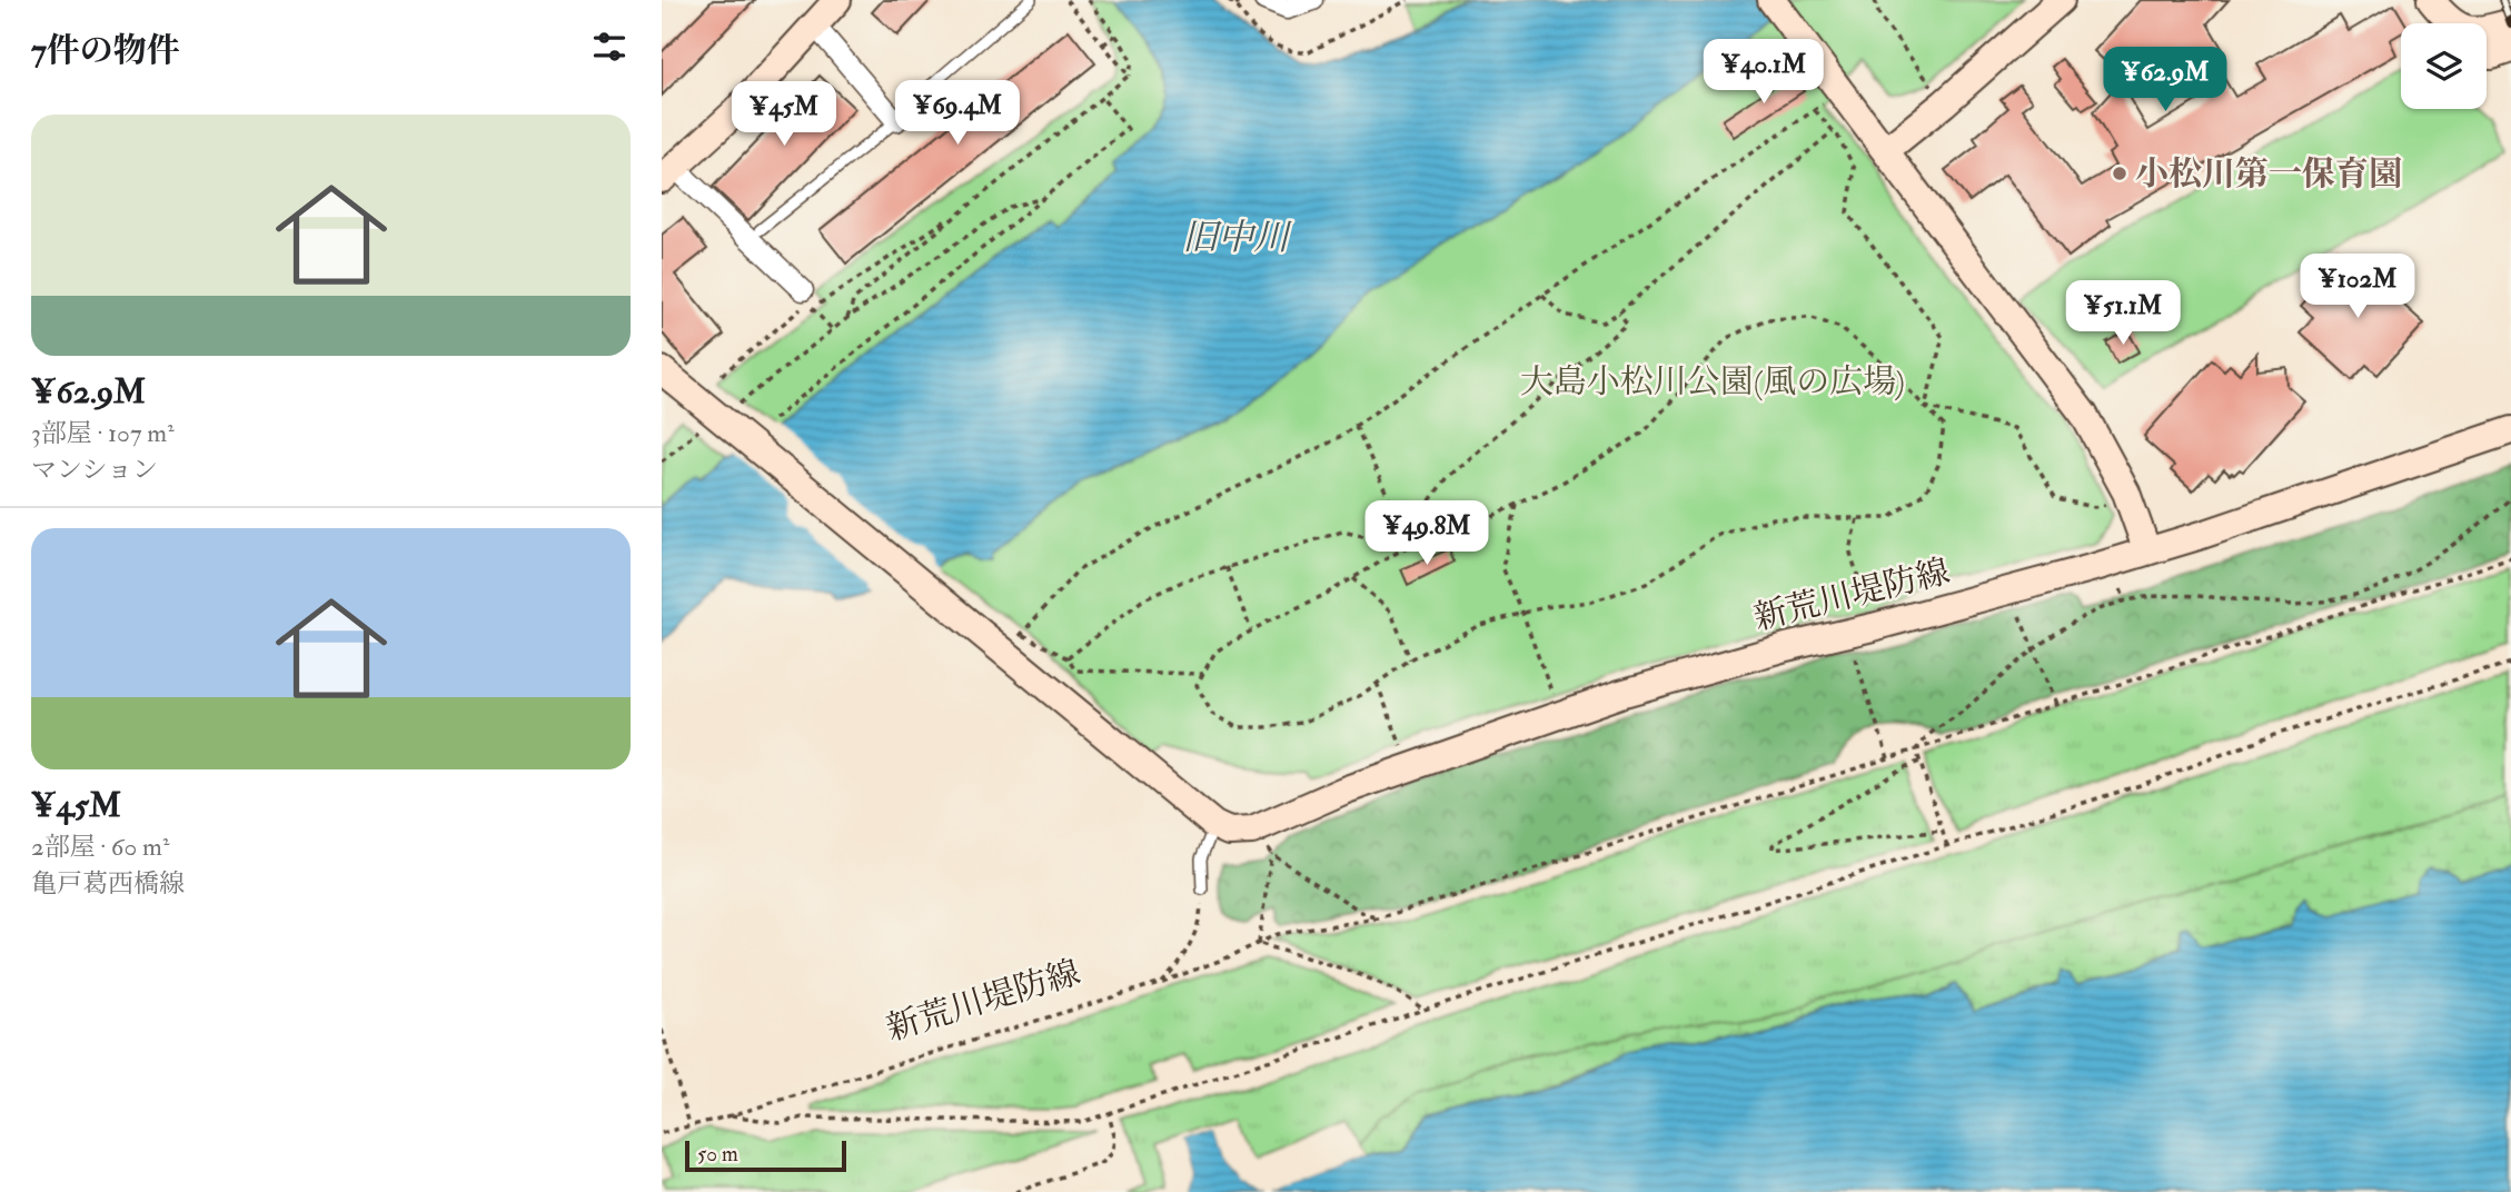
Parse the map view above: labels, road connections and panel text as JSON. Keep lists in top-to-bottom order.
{
  "streets": {
    "street": ["新荒川堤防線"]
  },
  "water": ["旧中川"],
  "parks": ["大島小松川公園(風の広場)"],
  "places": ["小松川第一保育園"],
  "scale_bar": "50 m",
  "page": {
    "heading": "7件の物件",
    "price": [
      "¥40.1M",
      "¥62.9M",
      "¥69.4M",
      "¥45M",
      "¥102M",
      "¥51.1M",
      "¥49.8M"
    ],
    "list": [
      {
        "name": "¥62.9M",
        "note": "3部屋 · 107 m² · マンション"
      },
      {
        "name": "¥45M",
        "note": "2部屋 · 60 m² · 亀戸葛西橋線"
      }
    ],
    "scale": "50 m"
  }
}
